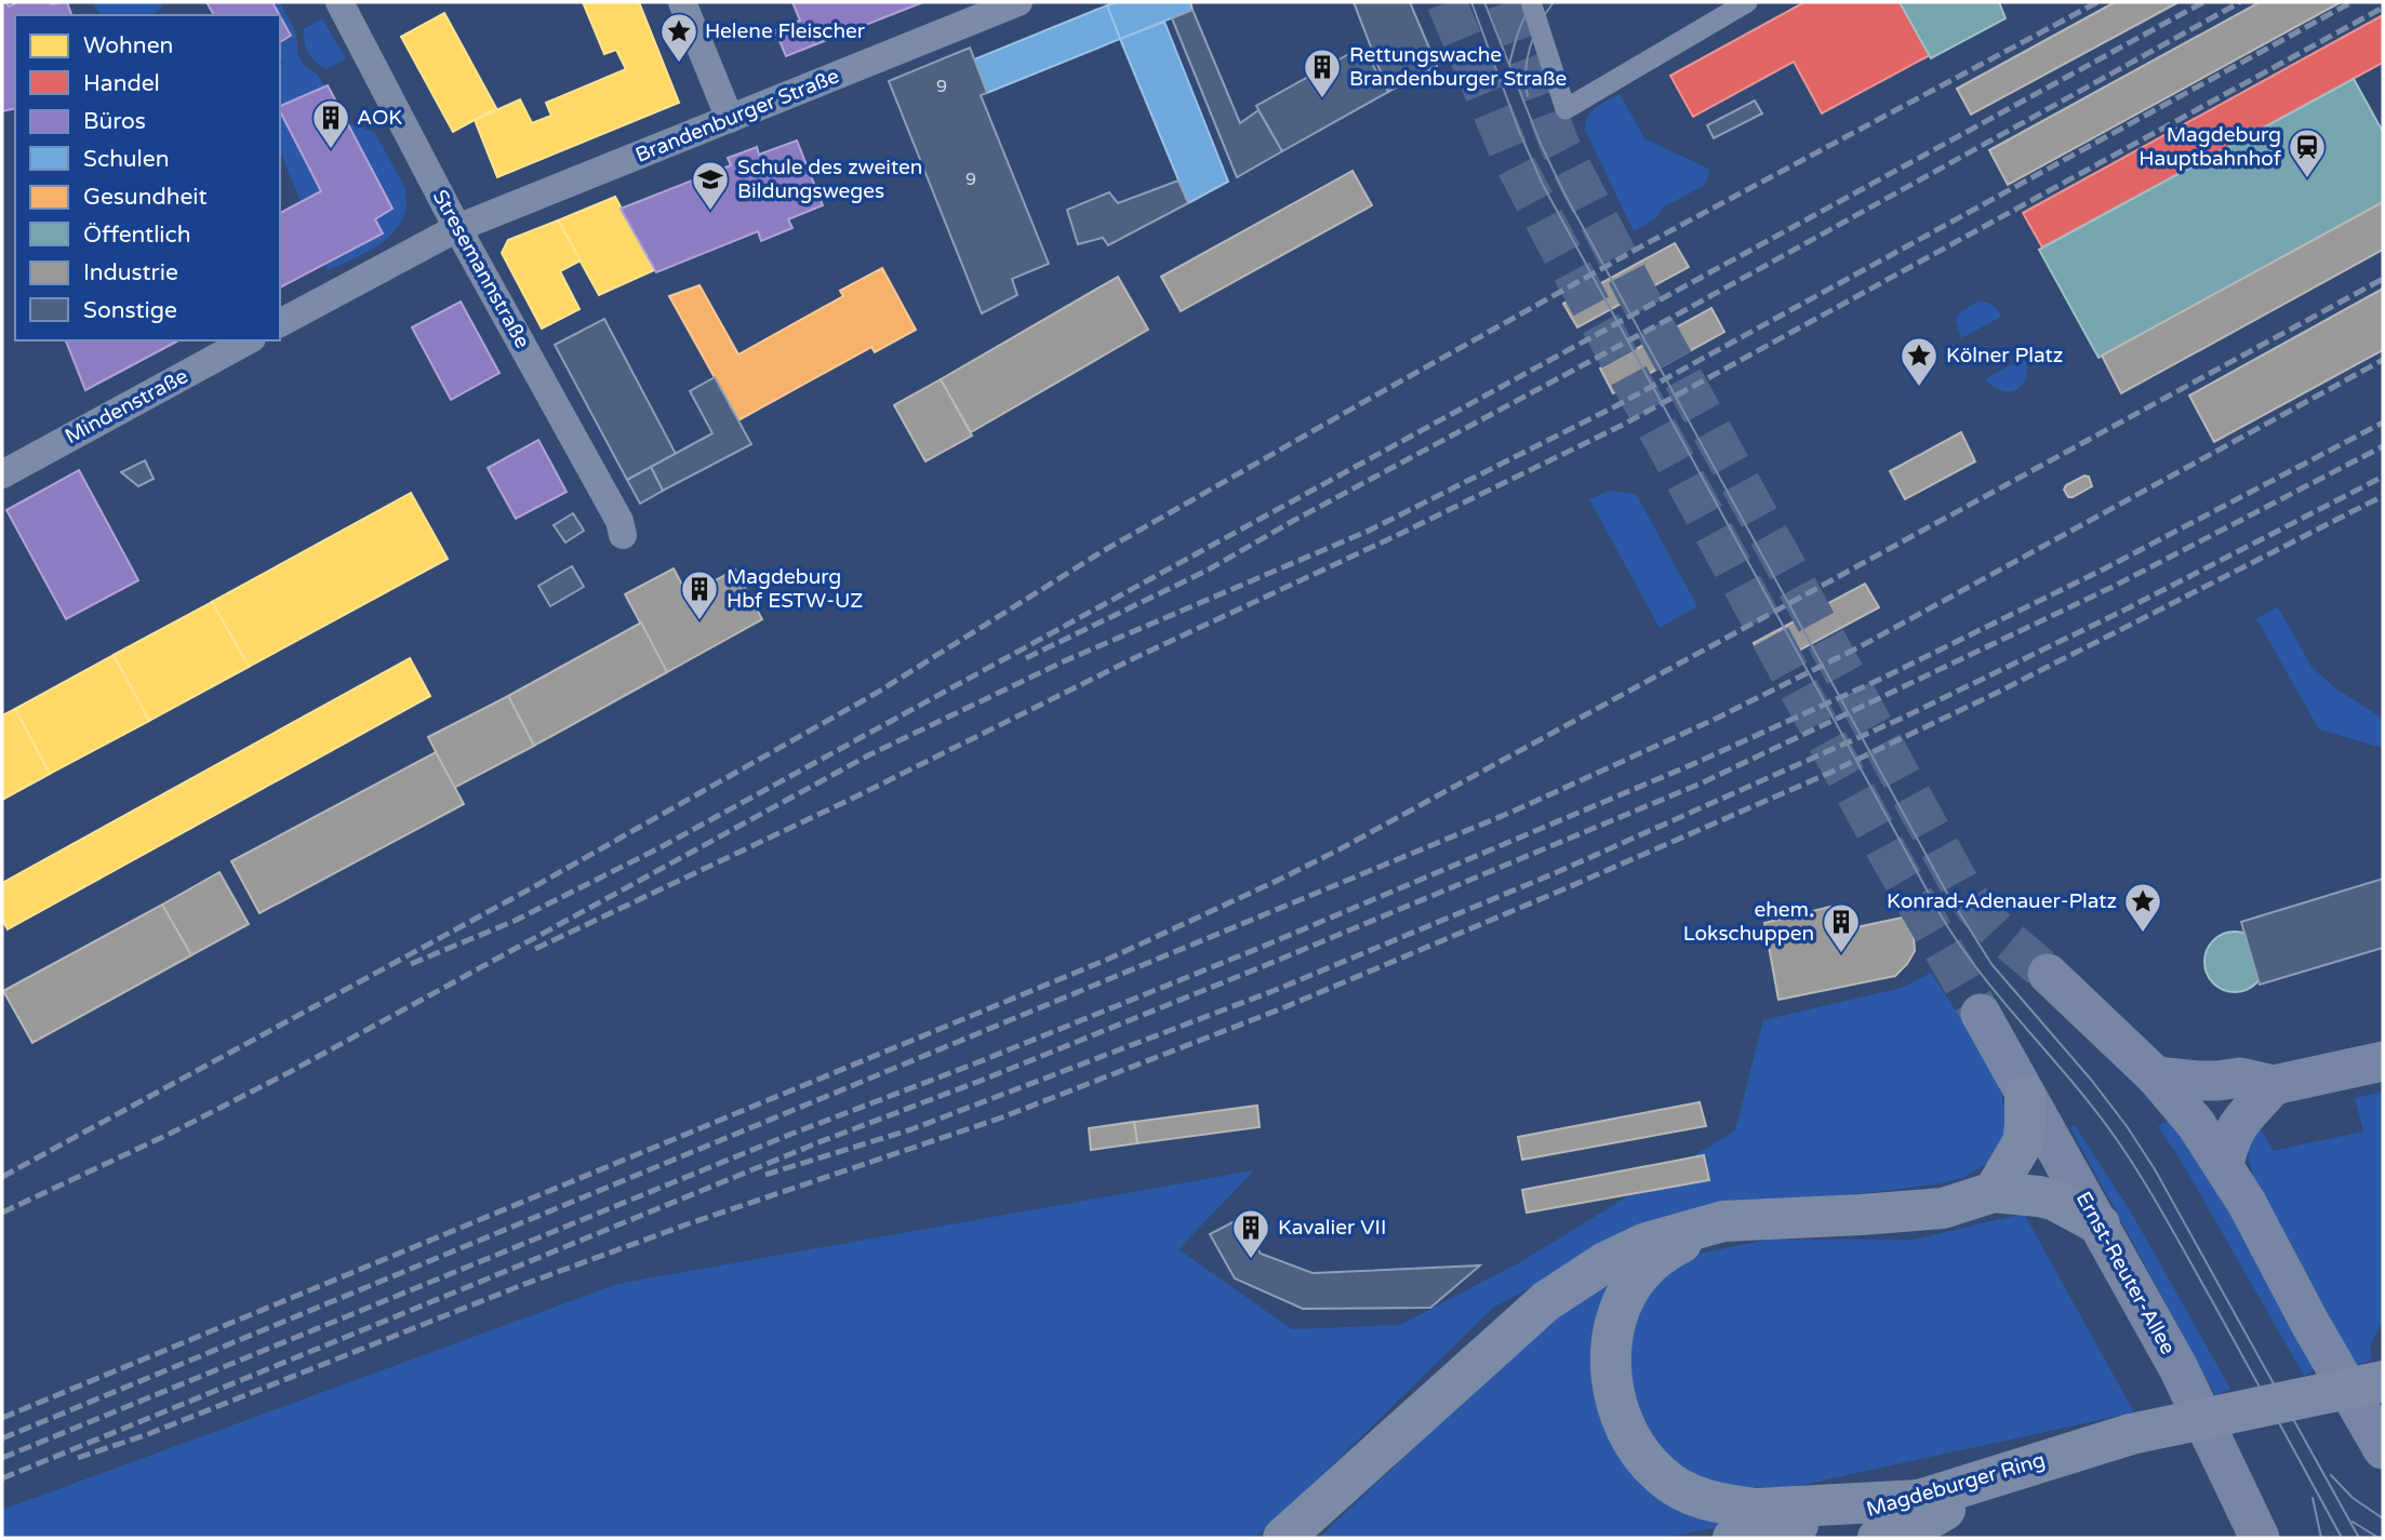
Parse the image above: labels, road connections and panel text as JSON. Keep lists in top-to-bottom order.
{
  "streets": {
    "highway": ["Magdeburger Ring"],
    "main road": ["Ernst-Reuter-Allee"],
    "street": ["Brandenburger Straße", "Stresemannstraße", "Mindenstraße"]
  },
  "crossings": [
    ["Brandenburger Straße", "Stresemannstraße"]
  ],
  "places": {
    "place": ["Helene Fleischer", "Kölner Platz", "Konrad-Adenauer-Platz"],
    "building": [
      "Rettungswache Brandenburger Straße",
      "AOK",
      "Magdeburg Hbf ESTW-UZ",
      "ehem. Lokschuppen",
      "Kavalier VII"
    ],
    "station": ["Magdeburg Hauptbahnhof"],
    "school or university": ["Schule des zweiten Bildungsweges"]
  },
  "house_numbers": ["9", "9"],
  "legend": [
    "Wohnen",
    "Handel",
    "Büros",
    "Schulen",
    "Gesundheit",
    "Öffentlich",
    "Industrie",
    "Sonstige"
  ]
}
